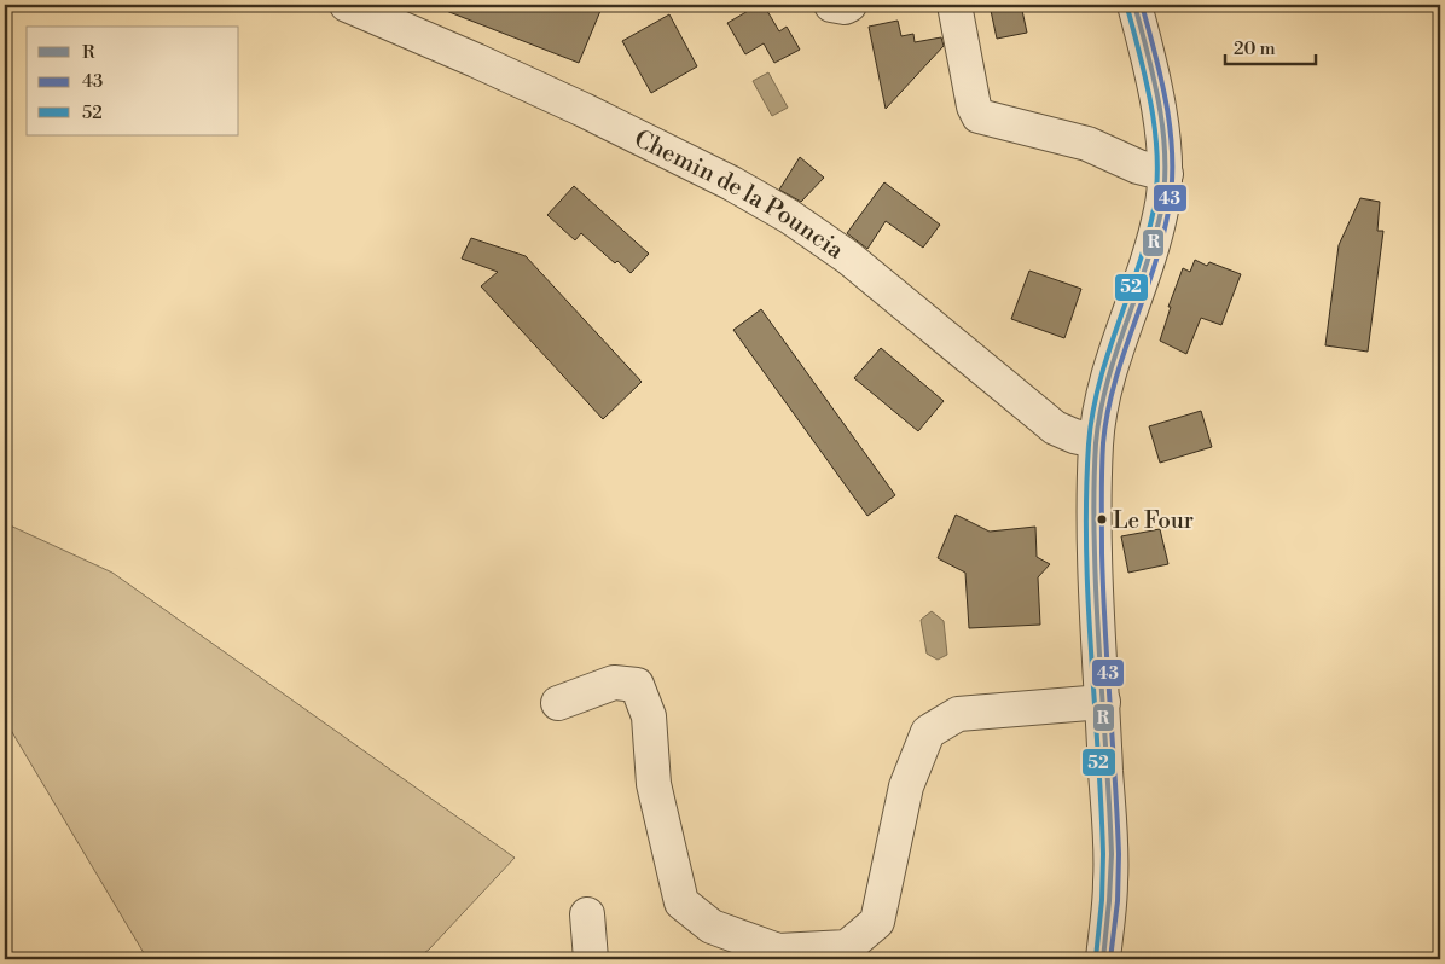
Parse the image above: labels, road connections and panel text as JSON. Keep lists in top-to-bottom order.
{
  "streets": {
    "street": ["Chemin de la Pouncia"]
  },
  "places": ["Le Four"],
  "lines": ["transit line R", "transit line 43", "transit line 52"],
  "legend": ["R", "43", "52"],
  "scale_bar": "20 m"
}
